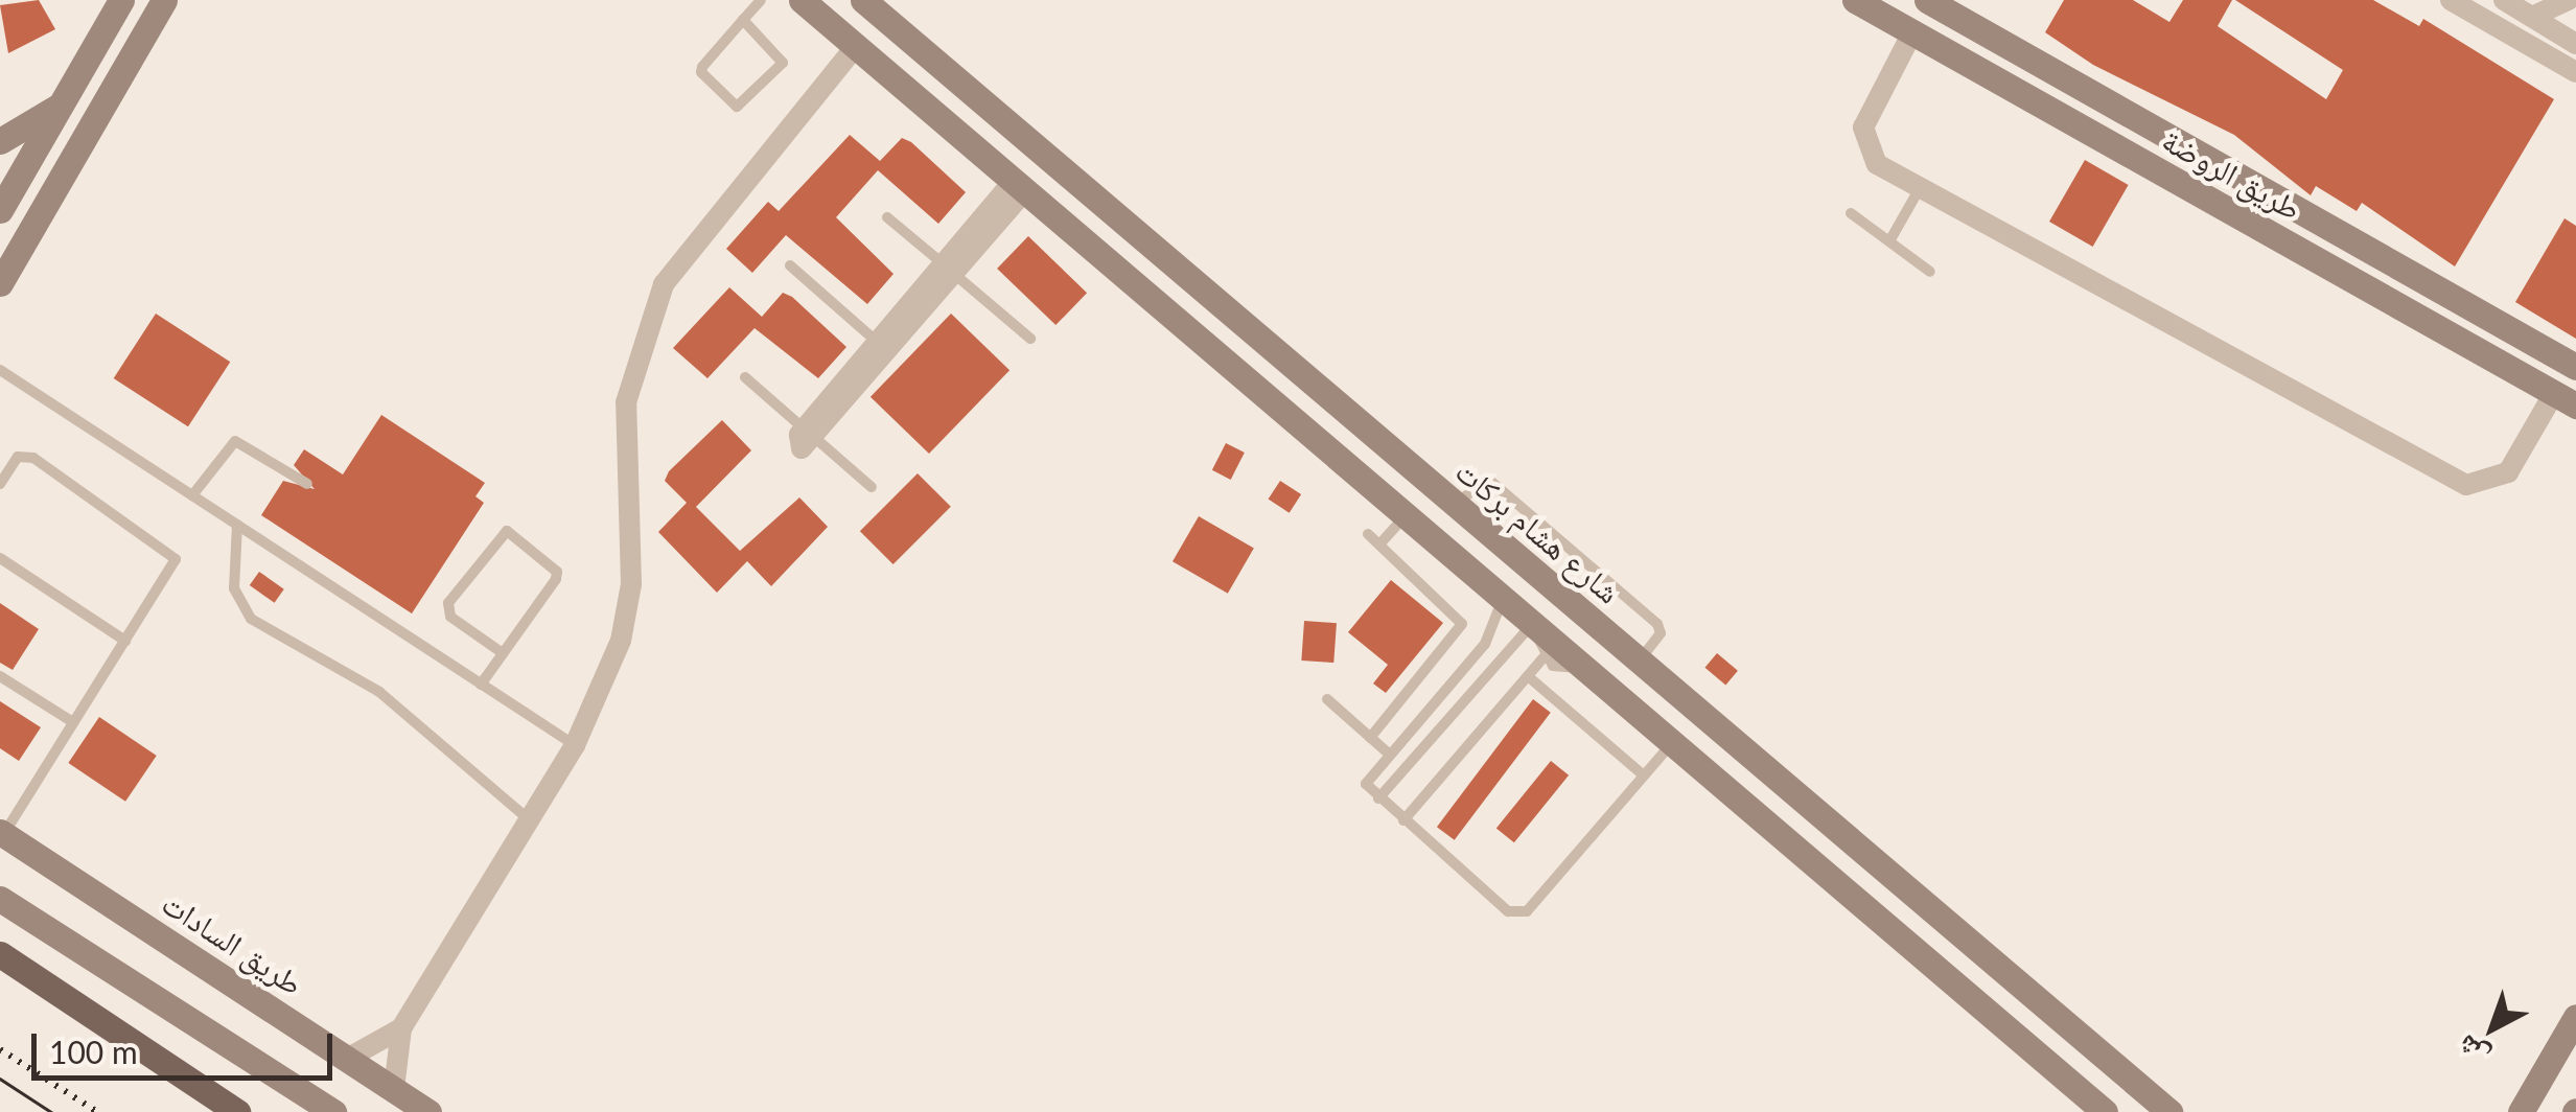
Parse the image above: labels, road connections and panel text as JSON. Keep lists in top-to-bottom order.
{
  "streets": {
    "street": ["طريق الروضة", "شارع هشام بركات", "طريق السادات"]
  },
  "scale_bar": "100 m",
  "north": "bottom left"
}
